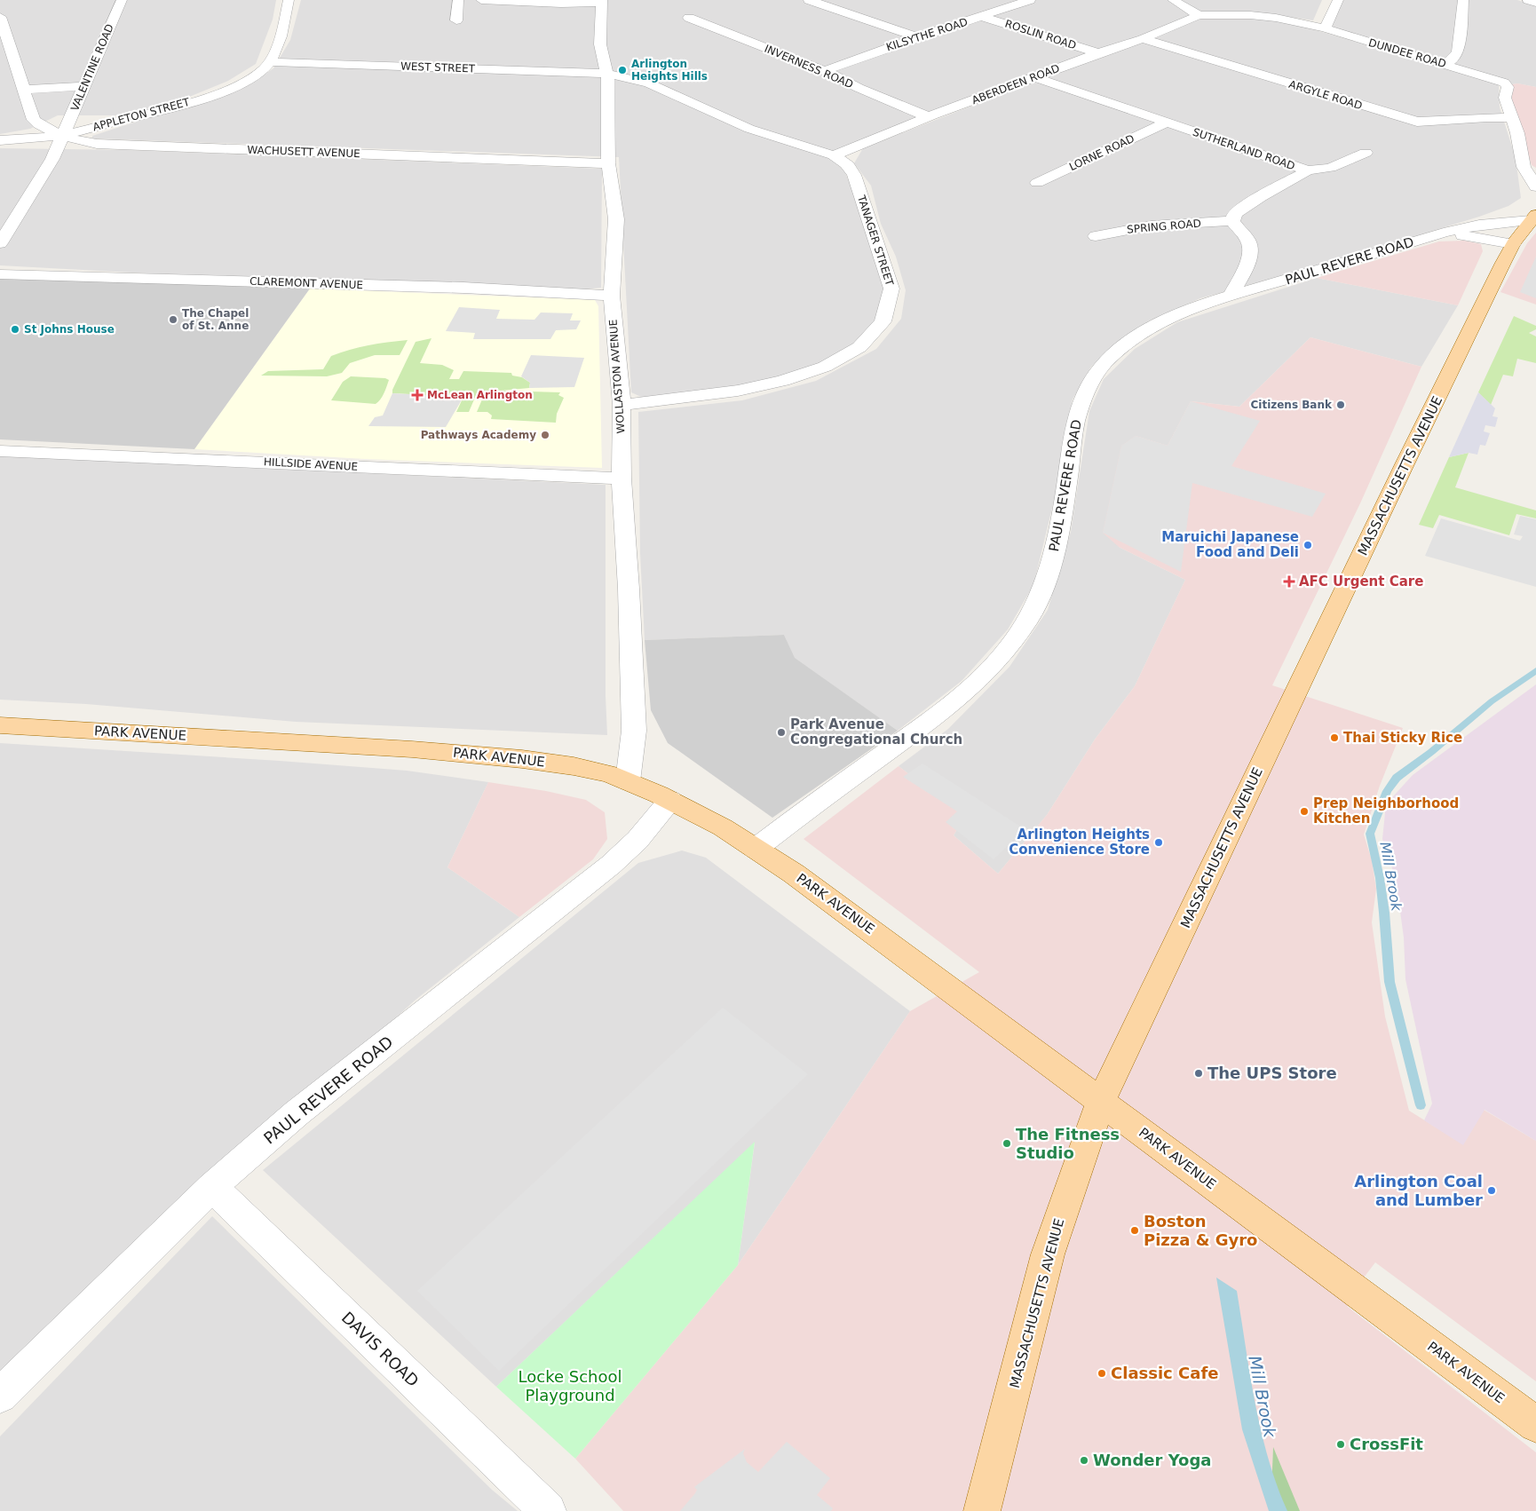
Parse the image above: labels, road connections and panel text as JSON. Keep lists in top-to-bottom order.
{
  "streets": {
    "main road": ["MASSACHUSETTS AVENUE", "PARK AVENUE"],
    "street": [
      "KILSYTHE ROAD",
      "ROSLIN ROAD",
      "DUNDEE ROAD",
      "INVERNESS ROAD",
      "VALENTINE ROAD",
      "WEST STREET",
      "ABERDEEN ROAD",
      "ARGYLE ROAD",
      "APPLETON STREET",
      "SUTHERLAND ROAD",
      "WACHUSETT AVENUE",
      "LORNE ROAD",
      "SPRING ROAD",
      "TANAGER STREET",
      "PAUL REVERE ROAD",
      "CLAREMONT AVENUE",
      "WOLLASTON AVENUE",
      "HILLSIDE AVENUE",
      "DAVIS ROAD"
    ]
  },
  "crossings": [
    ["KILSYTHE ROAD", "ROSLIN ROAD"],
    ["KILSYTHE ROAD", "INVERNESS ROAD"],
    ["ROSLIN ROAD", "ABERDEEN ROAD"],
    ["DUNDEE ROAD", "ABERDEEN ROAD"],
    ["DUNDEE ROAD", "ARGYLE ROAD"],
    ["INVERNESS ROAD", "ABERDEEN ROAD"],
    ["VALENTINE ROAD", "APPLETON STREET"],
    ["VALENTINE ROAD", "WACHUSETT AVENUE"],
    ["WEST STREET", "APPLETON STREET"],
    ["WEST STREET", "TANAGER STREET"],
    ["WEST STREET", "WOLLASTON AVENUE"],
    ["ABERDEEN ROAD", "ARGYLE ROAD"],
    ["ABERDEEN ROAD", "SUTHERLAND ROAD"],
    ["ABERDEEN ROAD", "TANAGER STREET"],
    ["APPLETON STREET", "WACHUSETT AVENUE"],
    ["SUTHERLAND ROAD", "LORNE ROAD"],
    ["SUTHERLAND ROAD", "SPRING ROAD"],
    ["WACHUSETT AVENUE", "WOLLASTON AVENUE"],
    ["TANAGER STREET", "WOLLASTON AVENUE"],
    ["PAUL REVERE ROAD", "MASSACHUSETTS AVENUE"],
    ["PAUL REVERE ROAD", "PARK AVENUE"],
    ["PAUL REVERE ROAD", "DAVIS ROAD"],
    ["CLAREMONT AVENUE", "WOLLASTON AVENUE"],
    ["WOLLASTON AVENUE", "HILLSIDE AVENUE"],
    ["WOLLASTON AVENUE", "PARK AVENUE"],
    ["MASSACHUSETTS AVENUE", "PARK AVENUE"]
  ],
  "water": ["Mill Brook"],
  "parks": ["Locke School Playground"],
  "places": {
    "other": [
      "Arlington Heights Hills",
      "The Chapel of St. Anne",
      "St Johns House",
      "Citizens Bank",
      "Pathways Academy",
      "Maruichi Japanese Food and Deli",
      "Park Avenue Congregational Church",
      "Thai Sticky Rice",
      "Prep Neighborhood Kitchen",
      "Arlington Heights Convenience Store",
      "The UPS Store",
      "The Fitness Studio",
      "Arlington Coal and Lumber",
      "Boston Pizza & Gyro",
      "Classic Cafe",
      "CrossFit",
      "Wonder Yoga"
    ],
    "health": ["McLean Arlington", "AFC Urgent Care"]
  }
}
